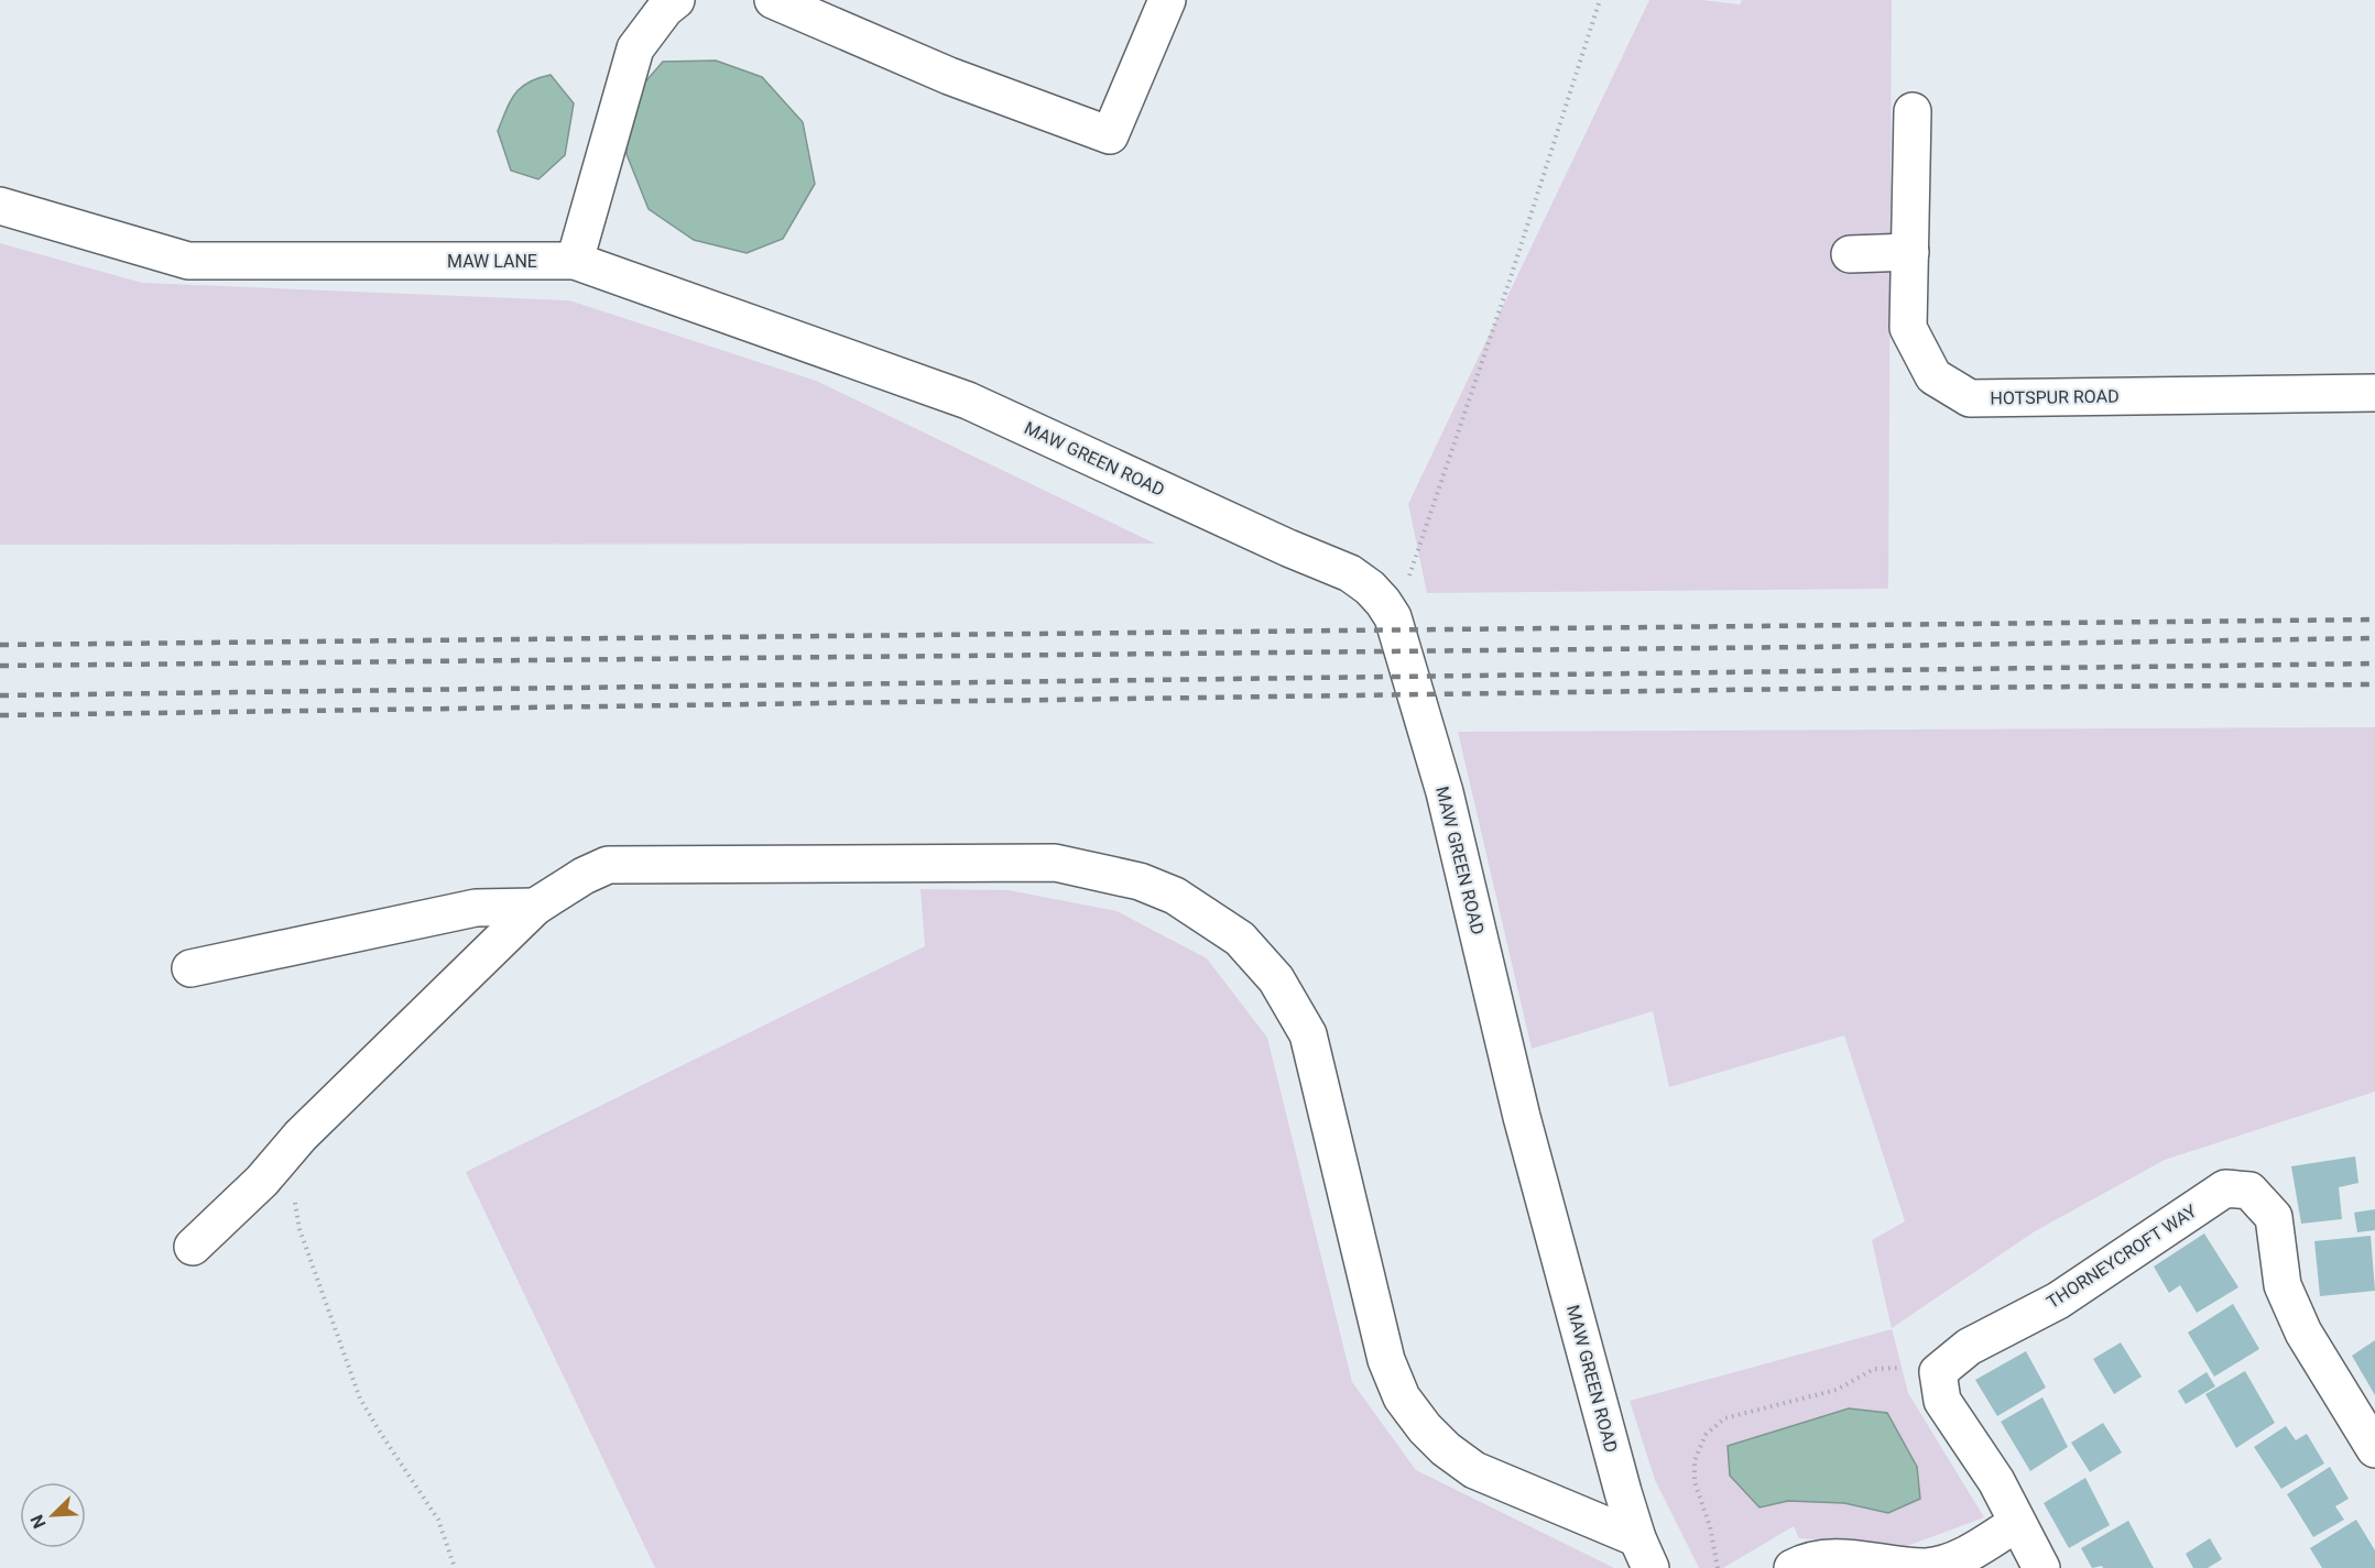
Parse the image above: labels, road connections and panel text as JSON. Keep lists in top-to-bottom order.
{
  "streets": {
    "street": [
      "MAW LANE",
      "HOTSPUR ROAD",
      "MAW GREEN ROAD",
      "THORNEYCROFT WAY"
    ]
  },
  "crossings": [
    ["MAW LANE", "MAW GREEN ROAD"]
  ],
  "north": "bottom left"
}
